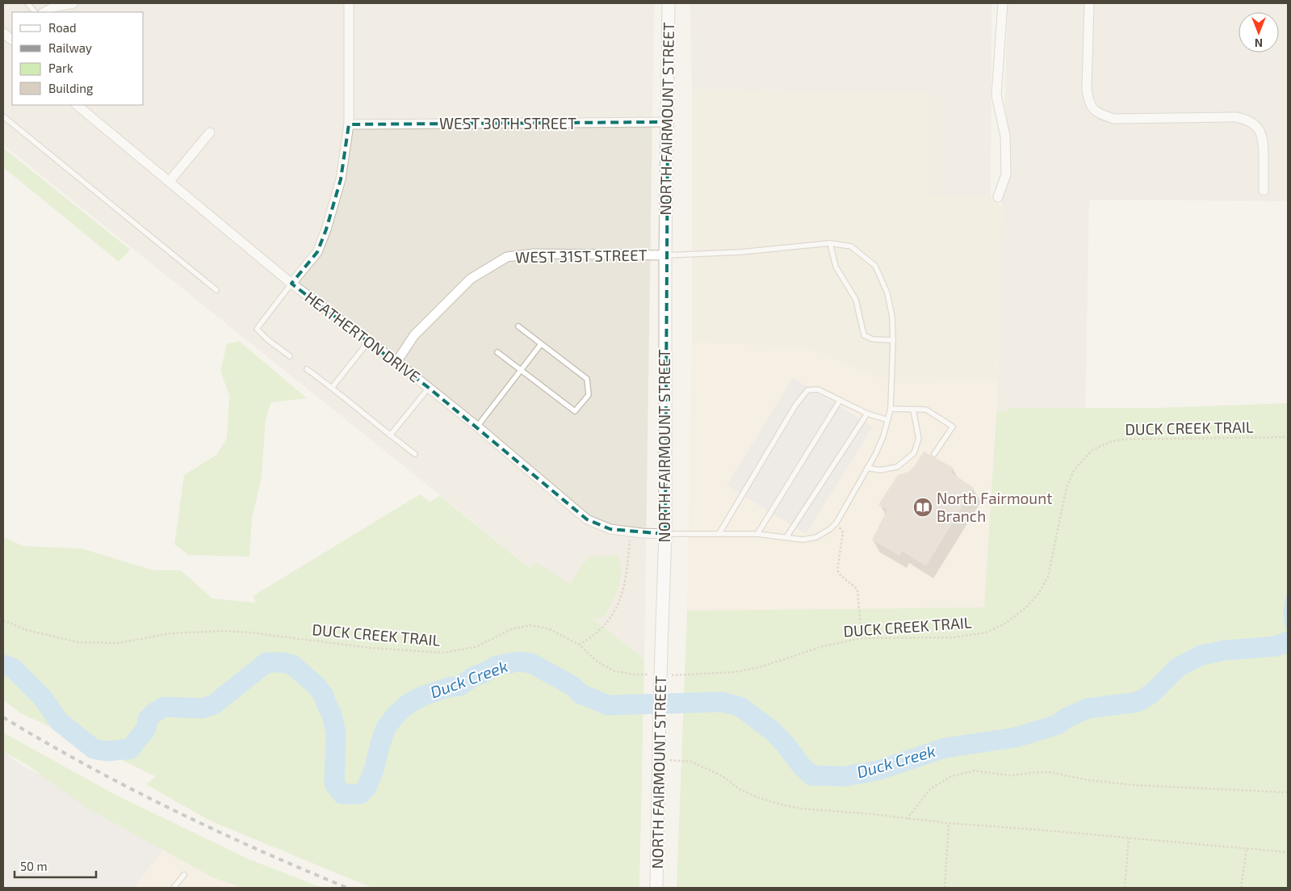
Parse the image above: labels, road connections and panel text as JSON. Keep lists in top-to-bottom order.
{
  "streets": {
    "street": [
      "NORTH FAIRMOUNT STREET",
      "WEST 30TH STREET",
      "WEST 31ST STREET",
      "HEATHERTON DRIVE"
    ],
    "path": ["DUCK CREEK TRAIL"]
  },
  "crossings": [
    ["NORTH FAIRMOUNT STREET", "WEST 30TH STREET"],
    ["NORTH FAIRMOUNT STREET", "WEST 31ST STREET"],
    ["NORTH FAIRMOUNT STREET", "HEATHERTON DRIVE"],
    ["WEST 31ST STREET", "HEATHERTON DRIVE"]
  ],
  "water": ["Duck Creek"],
  "places": {
    "library": ["North Fairmount Branch"]
  },
  "legend": [
    "Road",
    "Railway",
    "Park",
    "Building"
  ],
  "scale_bar": "50 m",
  "north": "bottom"
}
